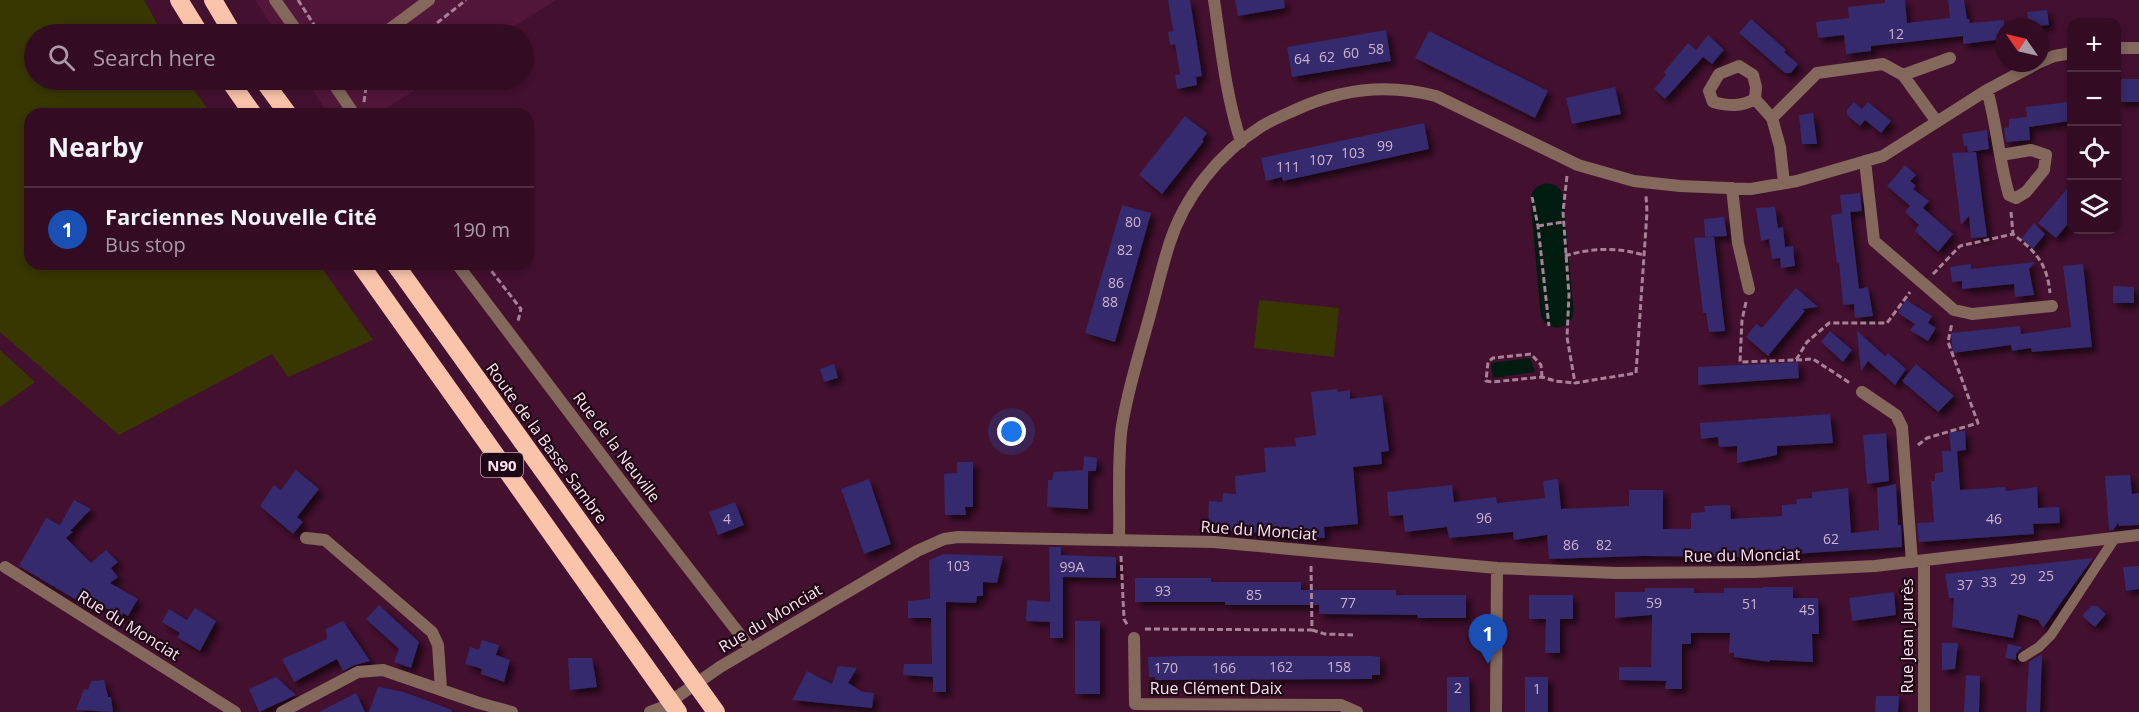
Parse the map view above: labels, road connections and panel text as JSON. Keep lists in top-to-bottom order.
{
  "streets": {
    "highway": ["Route de la Basse Sambre", "N90"],
    "street": [
      "Rue de la Neuville",
      "Rue du Monciat",
      "Rue Jean Jaurès",
      "Rue Clément Daix"
    ]
  },
  "crossings": [
    ["Rue de la Neuville", "Rue du Monciat"],
    ["Rue du Monciat", "Rue Jean Jaurès"]
  ],
  "house_numbers": [
    "12",
    "58",
    "60",
    "62",
    "64",
    "99",
    "103",
    "107",
    "111",
    "80",
    "82",
    "86",
    "88",
    "96",
    "4",
    "46",
    "62",
    "86",
    "82",
    "103",
    "99A",
    "25",
    "29",
    "33",
    "37",
    "93",
    "85",
    "77",
    "59",
    "51",
    "45",
    "162",
    "158",
    "170",
    "166",
    "2",
    "1"
  ],
  "north": "top left",
  "page": {
    "map_buttons": ["+", "−"],
    "search": "Search here",
    "heading": "Nearby",
    "list": [
      {
        "mark": "1",
        "name": "Farciennes Nouvelle Cité",
        "note": "Bus stop",
        "value": "190 m"
      }
    ],
    "pins": "1"
  }
}
